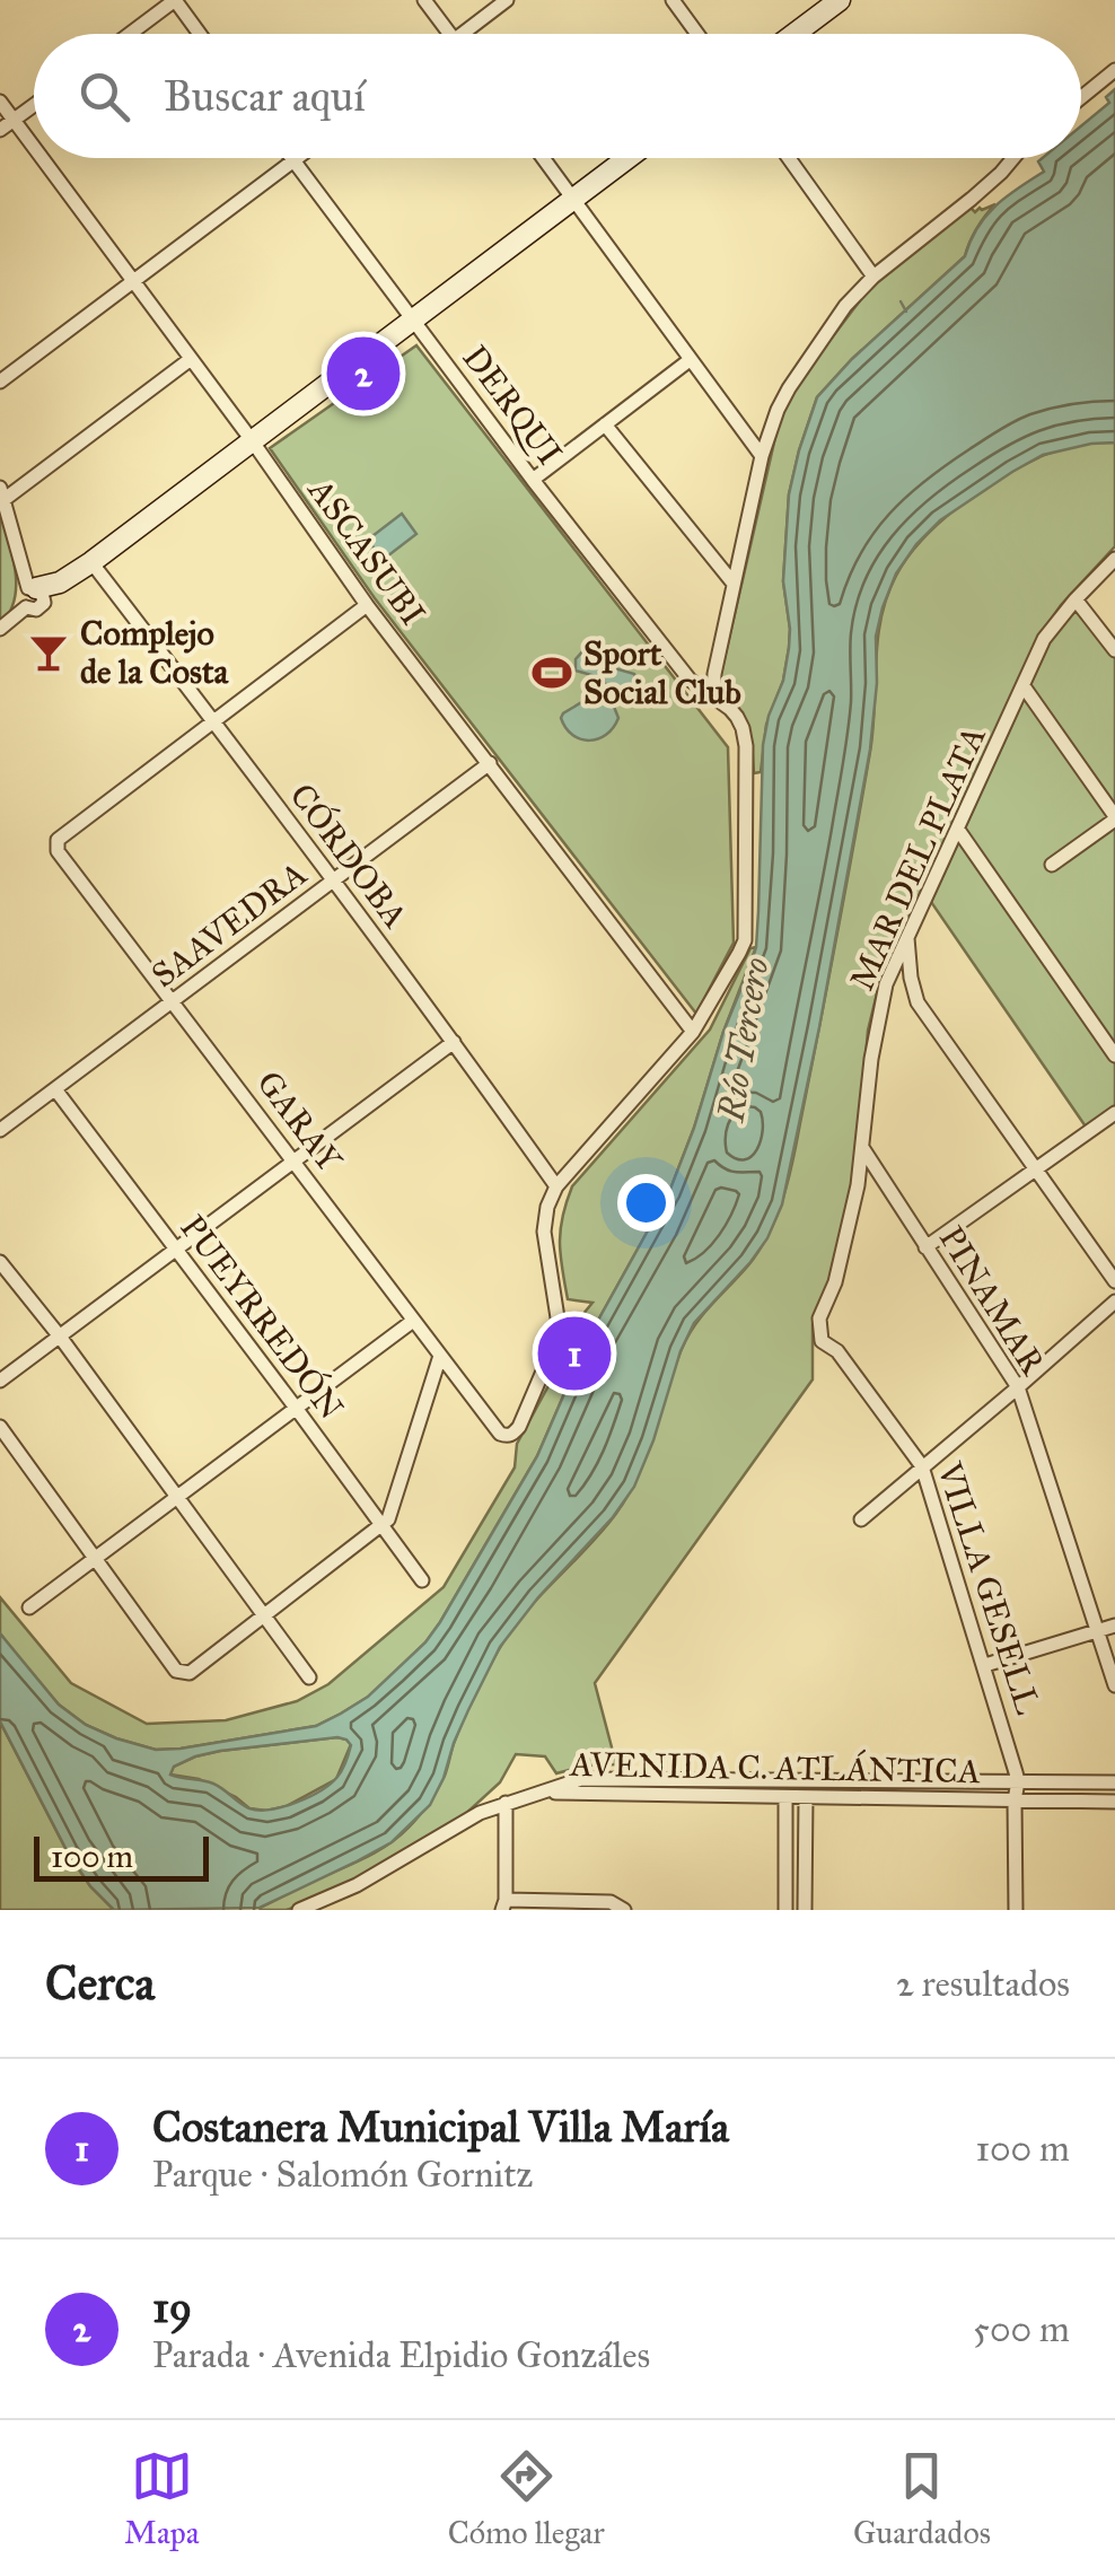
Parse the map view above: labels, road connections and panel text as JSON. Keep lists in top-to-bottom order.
{
  "streets": {
    "street": [
      "DERQUI",
      "ASCASUBI",
      "CÓRDOBA",
      "MAR DEL PLATA",
      "SAAVEDRA",
      "GARAY",
      "PINAMAR",
      "PUEYRREDÓN",
      "VILLA GESELL",
      "AVENIDA C. ATLÁNTICA"
    ]
  },
  "crossings": [
    ["DERQUI", "ASCASUBI"],
    ["DERQUI", "CÓRDOBA"],
    ["DERQUI", "GARAY"],
    ["ASCASUBI", "SAAVEDRA"],
    ["CÓRDOBA", "SAAVEDRA"],
    ["CÓRDOBA", "GARAY"],
    ["MAR DEL PLATA", "PINAMAR"],
    ["MAR DEL PLATA", "VILLA GESELL"],
    ["SAAVEDRA", "GARAY"],
    ["SAAVEDRA", "PUEYRREDÓN"],
    ["VILLA GESELL", "AVENIDA C. ATLÁNTICA"]
  ],
  "water": ["Río Tercero"],
  "places": {
    "bar": ["Complejo de la Costa"],
    "sports": ["Sport Social Club"]
  },
  "scale_bar": "100 m",
  "page": {
    "search": "Buscar aquí",
    "pins": ["2", "1"],
    "scale": "100 m",
    "heading": ["Cerca", "2 resultados"],
    "list": [
      {
        "mark": "1",
        "name": "Costanera Municipal Villa María",
        "note": "Parque · Salomón Gornitz",
        "value": "100 m"
      },
      {
        "mark": "2",
        "name": "19",
        "note": "Parada · Avenida Elpidio Gonzáles",
        "value": "500 m"
      }
    ],
    "nav": ["Mapa", "Cómo llegar", "Guardados"]
  }
}
